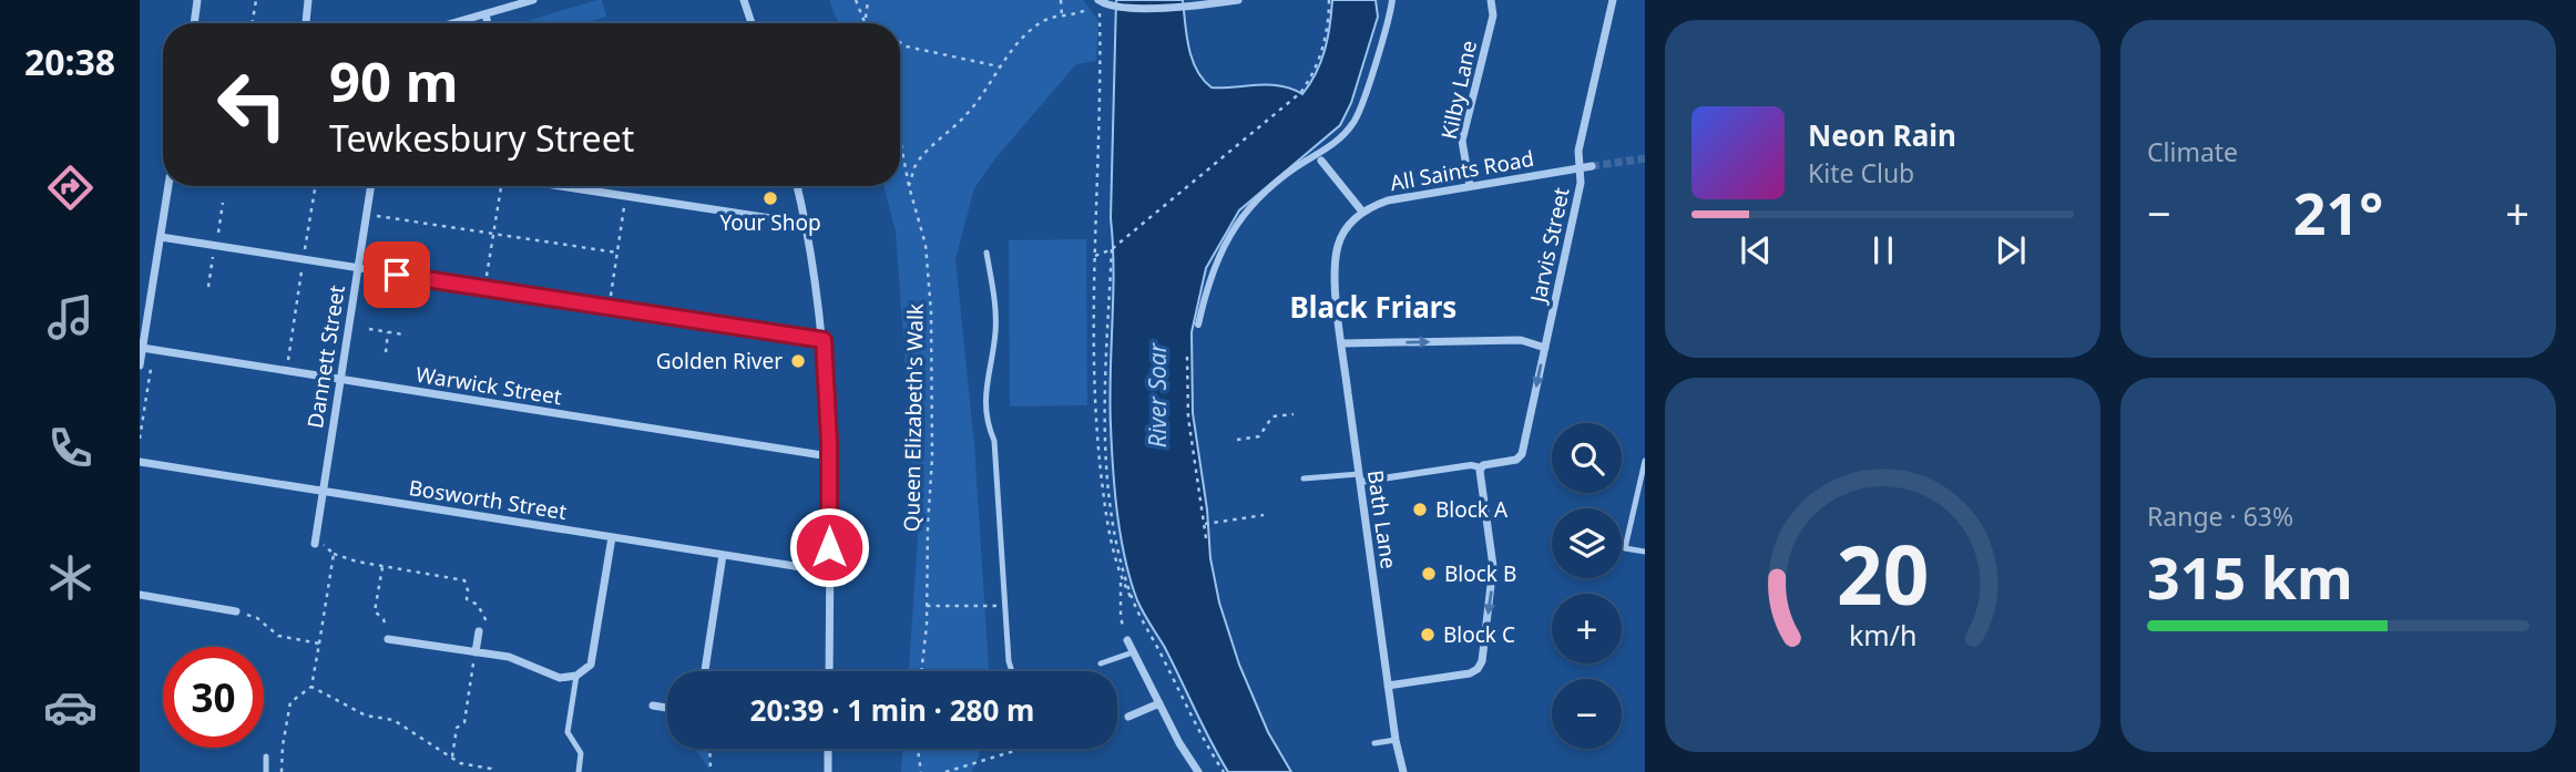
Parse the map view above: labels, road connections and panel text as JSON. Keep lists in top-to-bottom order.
{
  "streets": {
    "street": [
      "Kilby Lane",
      "All Saints Road",
      "Jarvis Street",
      "Dannett Street",
      "Warwick Street",
      "Bosworth Street",
      "Bath Lane"
    ],
    "path": ["Queen Elizabeth's Walk"]
  },
  "crossings": [
    ["Kilby Lane", "All Saints Road"],
    ["All Saints Road", "Jarvis Street"],
    ["All Saints Road", "Bath Lane"],
    ["Dannett Street", "Warwick Street"],
    ["Dannett Street", "Bosworth Street"]
  ],
  "districts": ["Black Friars"],
  "water": ["River Soar"],
  "places": [
    "Your Shop",
    "Golden River",
    "Block A",
    "Block B",
    "Block C"
  ],
  "page": {
    "tabs": "20:38",
    "tile": [
      "Climate",
      ["Range · 63%", "315 km"]
    ],
    "turn": ["90 m", "Tewkesbury Street"],
    "song": ["Neon Rain", "Kite Club"],
    "heat": ["−", "21°", "+"],
    "map_buttons": ["+", "−"],
    "limit": "30",
    "trip": "20:39 · 1 min · 280 m",
    "gauge": ["20", "km/h"]
  }
}
